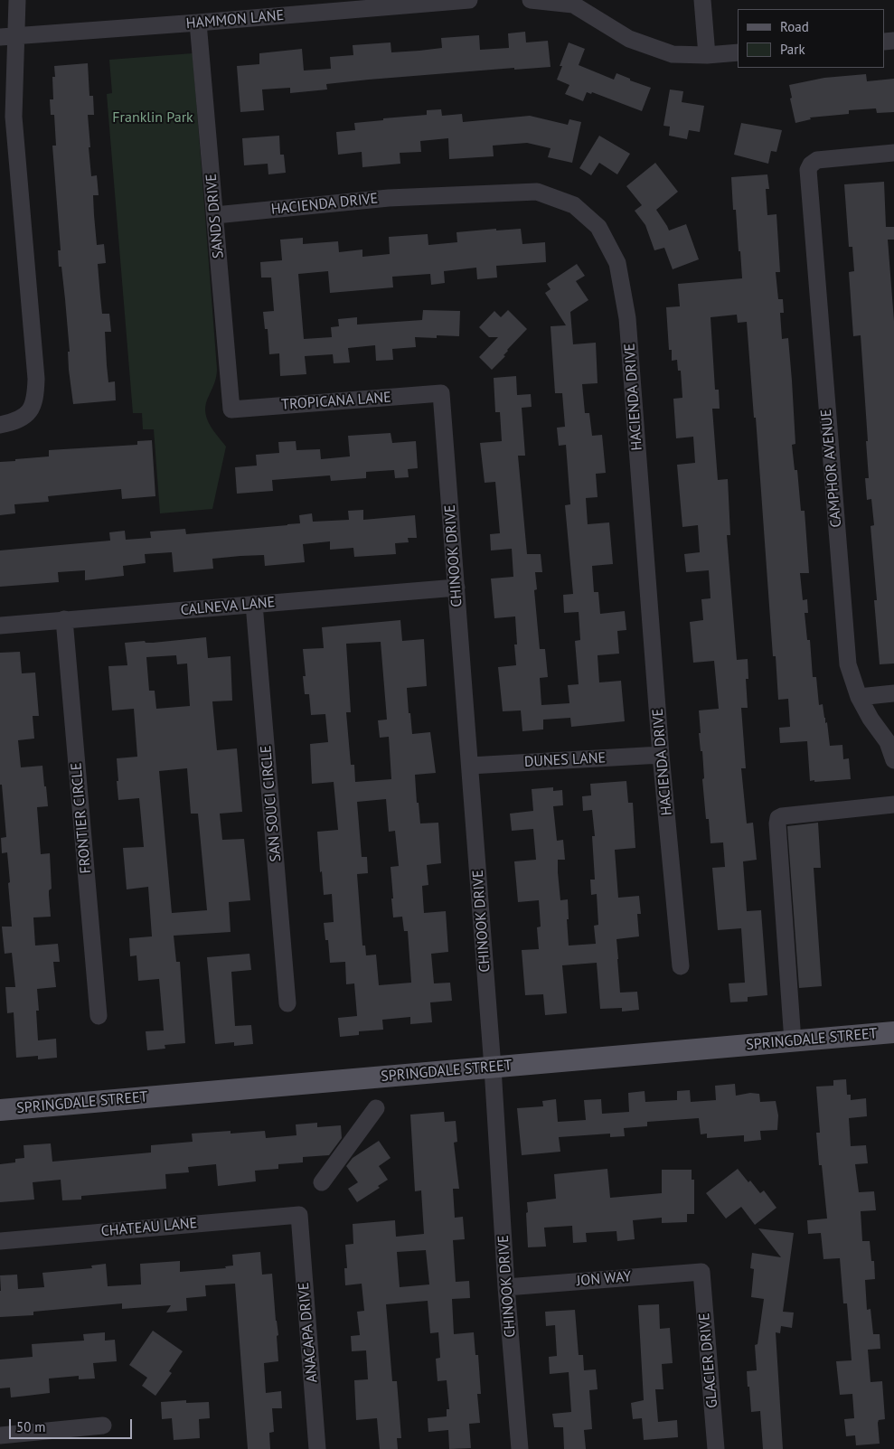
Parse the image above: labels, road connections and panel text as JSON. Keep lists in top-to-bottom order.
{
  "streets": {
    "main road": ["SPRINGDALE STREET"],
    "street": [
      "HAMMON LANE",
      "HACIENDA DRIVE",
      "SANDS DRIVE",
      "TROPICANA LANE",
      "CAMPHOR AVENUE",
      "CHINOOK DRIVE",
      "CALNEVA LANE",
      "DUNES LANE",
      "SAN SOUCI CIRCLE",
      "FRONTIER CIRCLE",
      "CHATEAU LANE",
      "JON WAY",
      "ANACAPA DRIVE",
      "GLACIER DRIVE"
    ]
  },
  "crossings": [
    ["HAMMON LANE", "SANDS DRIVE"],
    ["HACIENDA DRIVE", "SANDS DRIVE"],
    ["HACIENDA DRIVE", "DUNES LANE"],
    ["SANDS DRIVE", "TROPICANA LANE"],
    ["TROPICANA LANE", "CHINOOK DRIVE"],
    ["CHINOOK DRIVE", "CALNEVA LANE"],
    ["CHINOOK DRIVE", "DUNES LANE"],
    ["CHINOOK DRIVE", "SPRINGDALE STREET"],
    ["CHINOOK DRIVE", "JON WAY"],
    ["CALNEVA LANE", "SAN SOUCI CIRCLE"],
    ["CALNEVA LANE", "FRONTIER CIRCLE"],
    ["CHATEAU LANE", "ANACAPA DRIVE"],
    ["JON WAY", "GLACIER DRIVE"]
  ],
  "parks": ["Franklin Park"],
  "legend": ["Road", "Park"],
  "scale_bar": "50 m"
}
